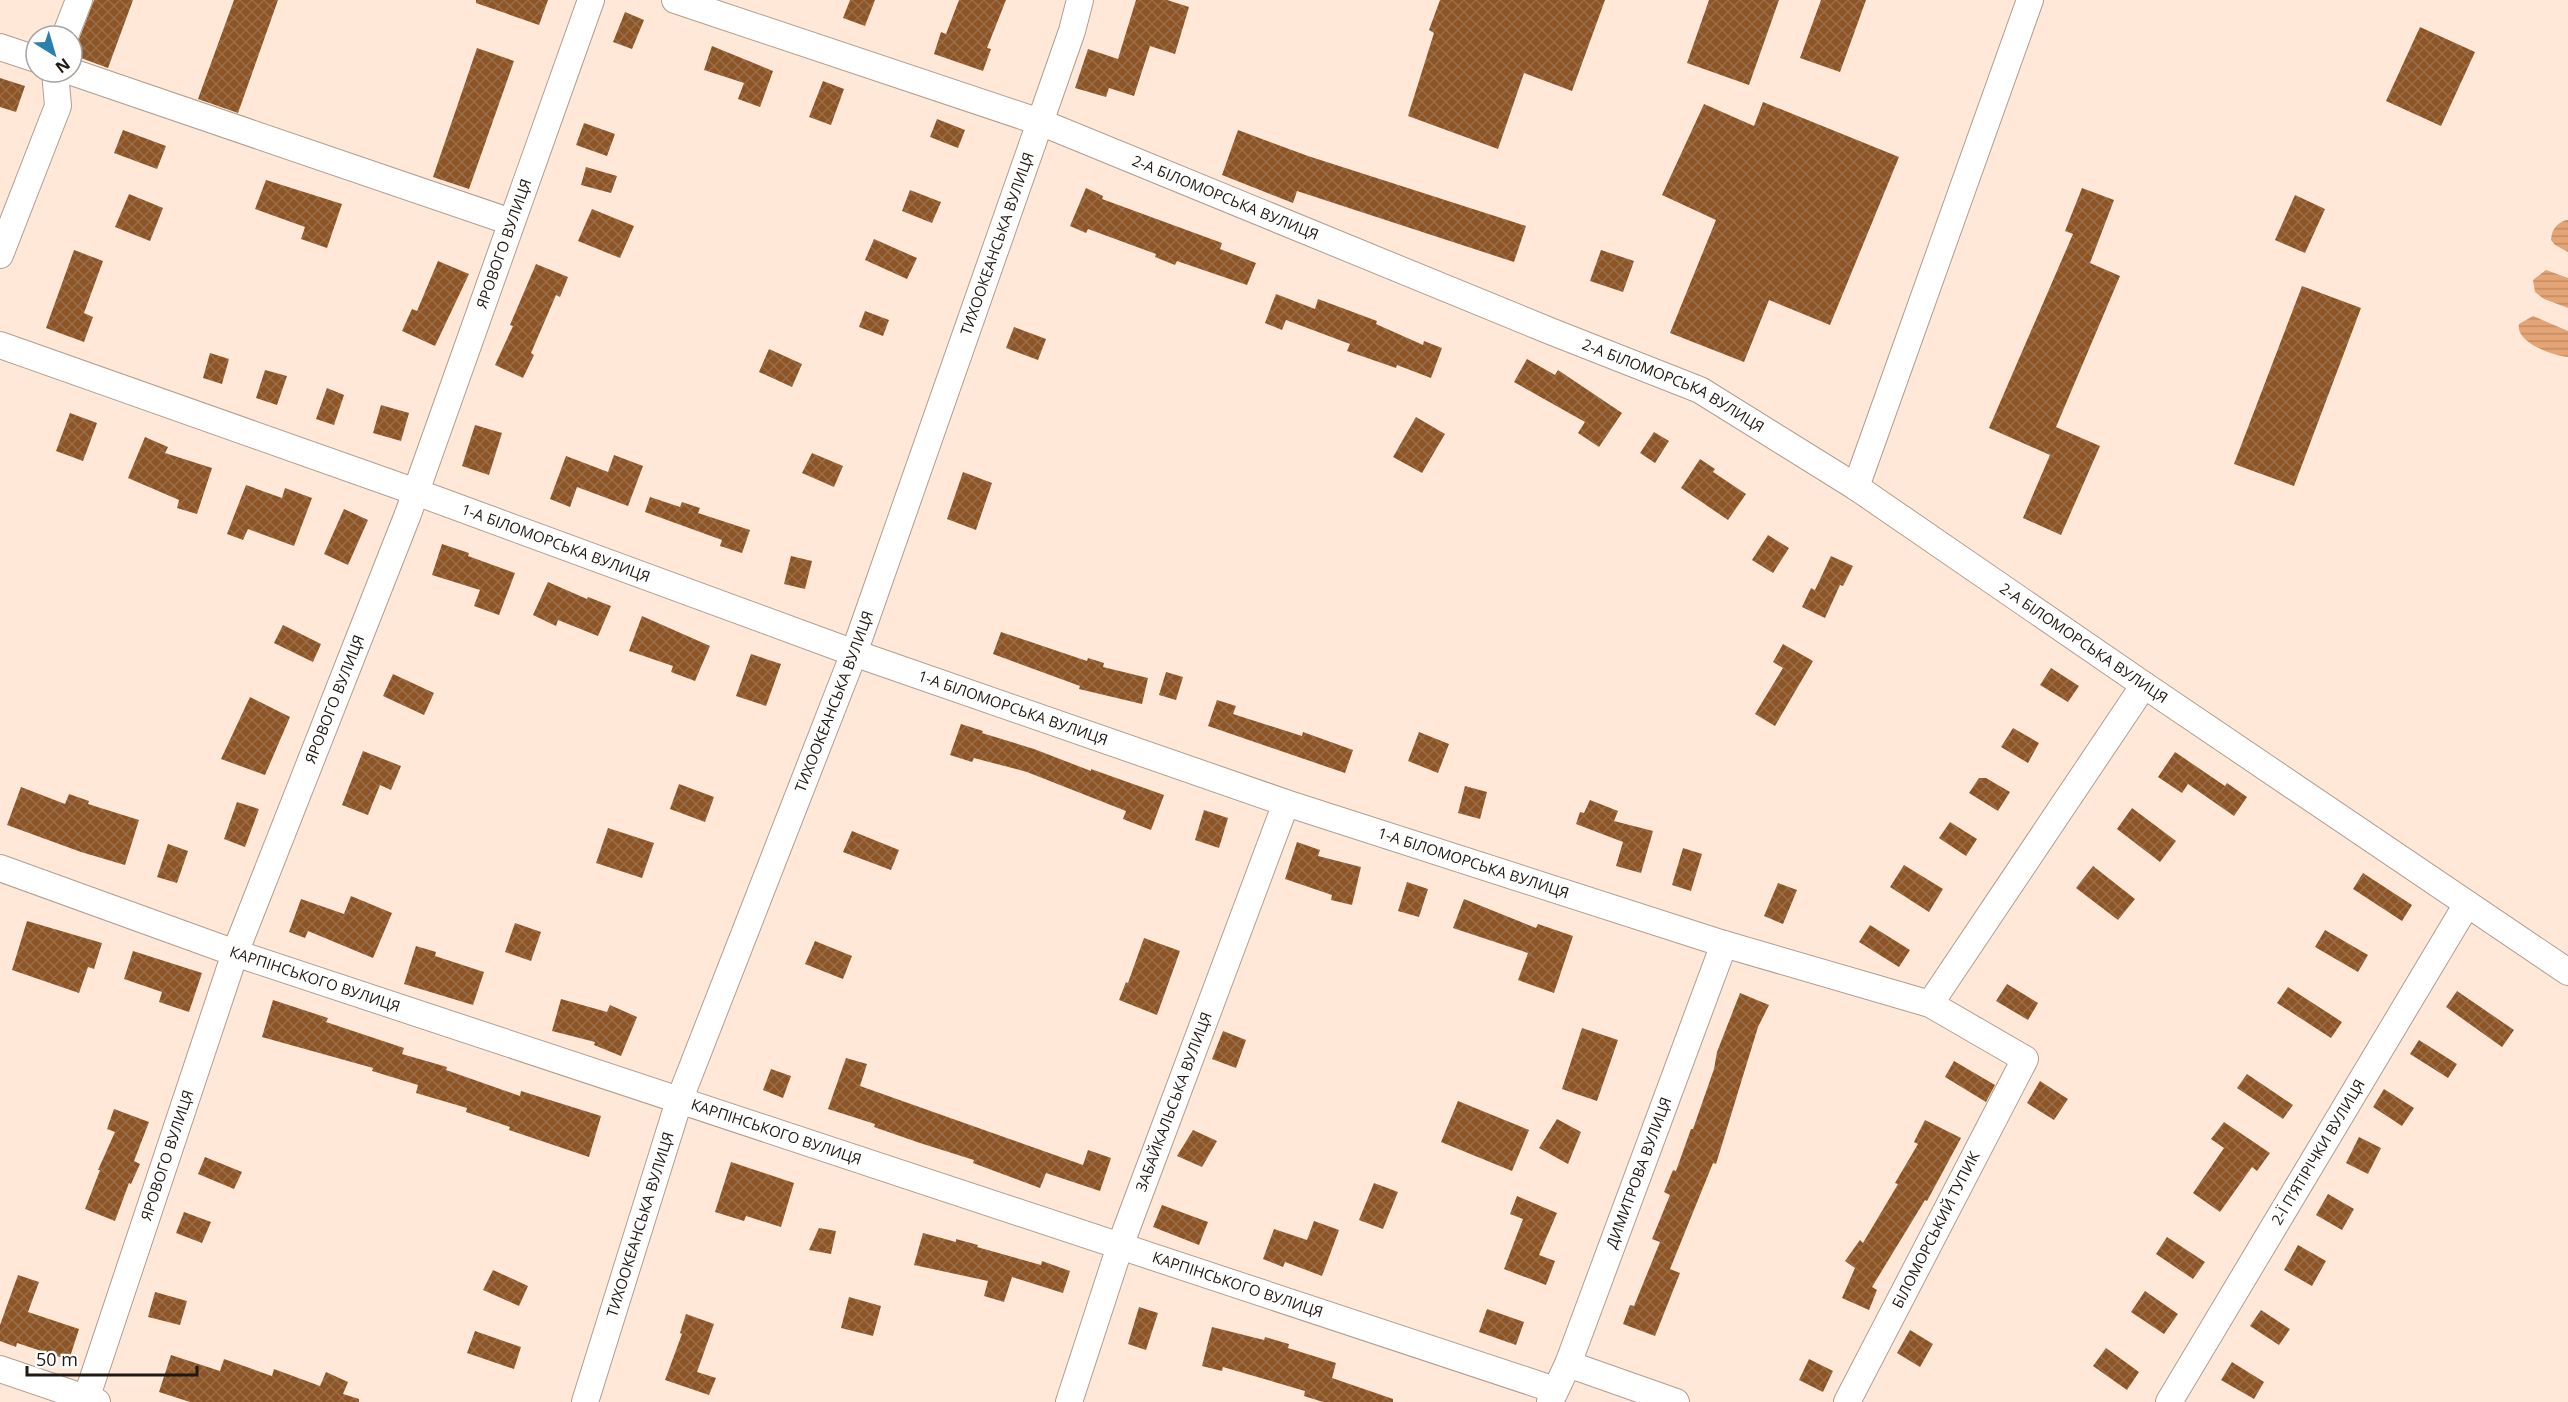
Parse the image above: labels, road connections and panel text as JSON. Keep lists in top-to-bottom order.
{
  "streets": {
    "street": [
      "2-А БІЛОМОРСЬКА ВУЛИЦЯ",
      "ЯРОВОГО ВУЛИЦЯ",
      "ТИХООКЕАНСЬКА ВУЛИЦЯ",
      "1-А БІЛОМОРСЬКА ВУЛИЦЯ",
      "КАРПІНСЬКОГО ВУЛИЦЯ",
      "ЗАБАЙКАЛЬСЬКА ВУЛИЦЯ",
      "2-Ї П’ЯТІРІЧКИ ВУЛИЦЯ",
      "ДИМИТРОВА ВУЛИЦЯ",
      "БІЛОМОРСЬКИЙ ТУПИК"
    ]
  },
  "crossings": [
    ["2-А БІЛОМОРСЬКА ВУЛИЦЯ", "ТИХООКЕАНСЬКА ВУЛИЦЯ"],
    ["2-А БІЛОМОРСЬКА ВУЛИЦЯ", "2-Ї П’ЯТІРІЧКИ ВУЛИЦЯ"],
    ["ЯРОВОГО ВУЛИЦЯ", "1-А БІЛОМОРСЬКА ВУЛИЦЯ"],
    ["ЯРОВОГО ВУЛИЦЯ", "КАРПІНСЬКОГО ВУЛИЦЯ"],
    ["ТИХООКЕАНСЬКА ВУЛИЦЯ", "1-А БІЛОМОРСЬКА ВУЛИЦЯ"],
    ["ТИХООКЕАНСЬКА ВУЛИЦЯ", "КАРПІНСЬКОГО ВУЛИЦЯ"],
    ["1-А БІЛОМОРСЬКА ВУЛИЦЯ", "ЗАБАЙКАЛЬСЬКА ВУЛИЦЯ"],
    ["1-А БІЛОМОРСЬКА ВУЛИЦЯ", "ДИМИТРОВА ВУЛИЦЯ"],
    ["1-А БІЛОМОРСЬКА ВУЛИЦЯ", "БІЛОМОРСЬКИЙ ТУПИК"],
    ["КАРПІНСЬКОГО ВУЛИЦЯ", "ЗАБАЙКАЛЬСЬКА ВУЛИЦЯ"],
    ["КАРПІНСЬКОГО ВУЛИЦЯ", "ДИМИТРОВА ВУЛИЦЯ"]
  ],
  "scale_bar": "50 m",
  "north": "bottom right"
}
